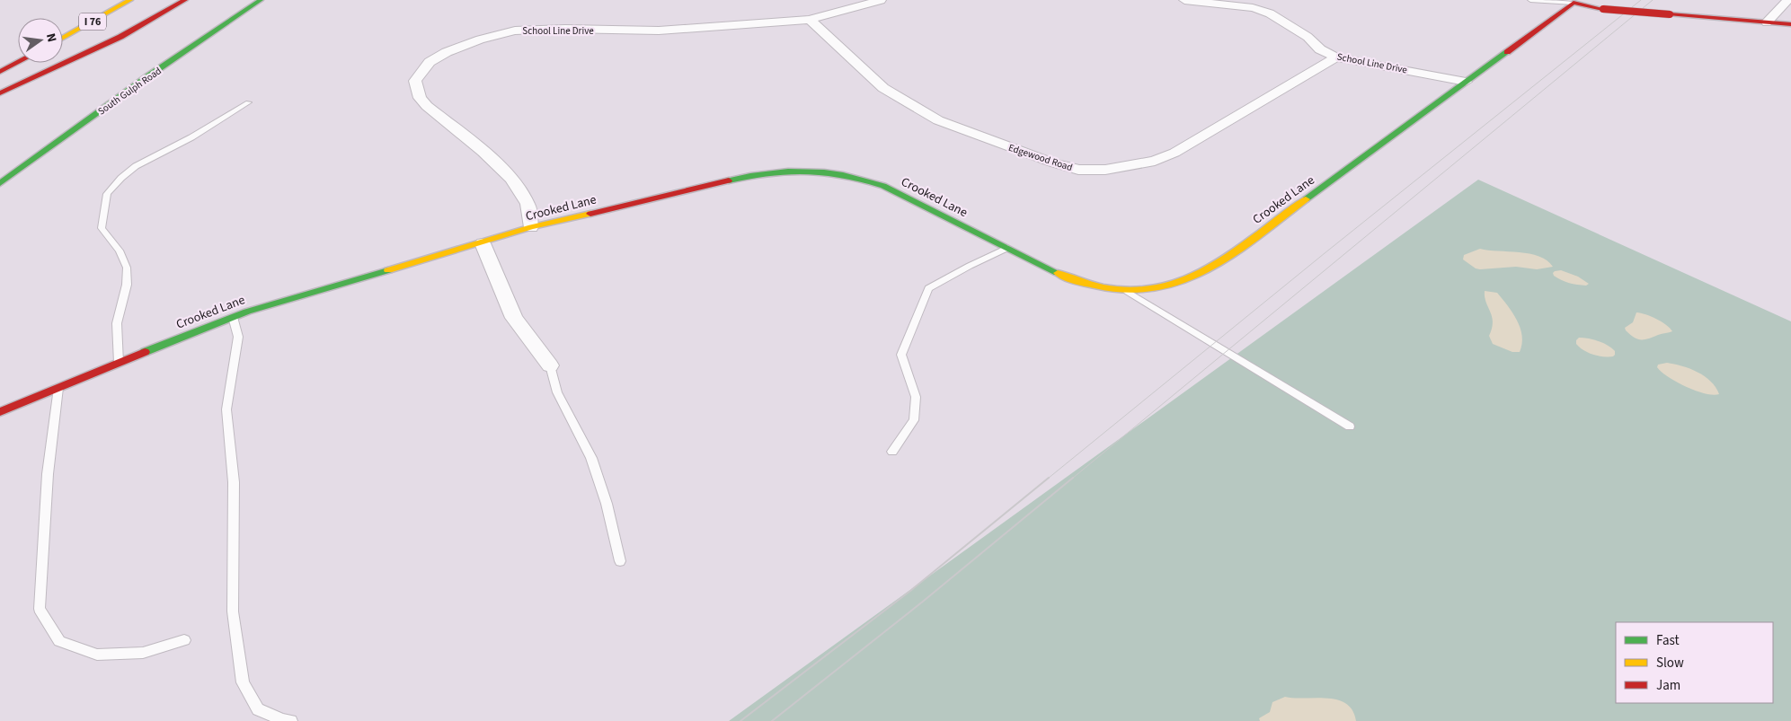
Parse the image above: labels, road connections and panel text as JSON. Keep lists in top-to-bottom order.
{
  "streets": {
    "main road": ["I 76", "South Gulph Road", "Crooked Lane"],
    "street": ["School Line Drive", "Edgewood Road"]
  },
  "crossings": [
    ["School Line Drive", "Edgewood Road"],
    ["School Line Drive", "Crooked Lane"]
  ],
  "legend": ["Fast", "Slow", "Jam"],
  "north": "right"
}
